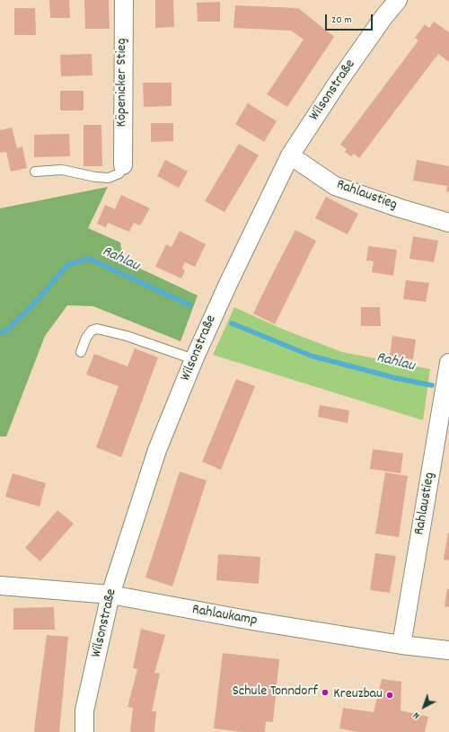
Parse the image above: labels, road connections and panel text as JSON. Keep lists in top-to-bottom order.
{
  "streets": {
    "street": [
      "Köpenicker Stieg",
      "Wilsonstraße",
      "Rahlaustieg",
      "Rahlaukamp"
    ]
  },
  "crossings": [
    ["Wilsonstraße", "Rahlaustieg"],
    ["Wilsonstraße", "Rahlaukamp"],
    ["Rahlaustieg", "Rahlaukamp"]
  ],
  "water": ["Rahlau"],
  "places": ["Schule Tonndorf", "Kreuzbau"],
  "scale_bar": "20 m",
  "north": "bottom left"
}
